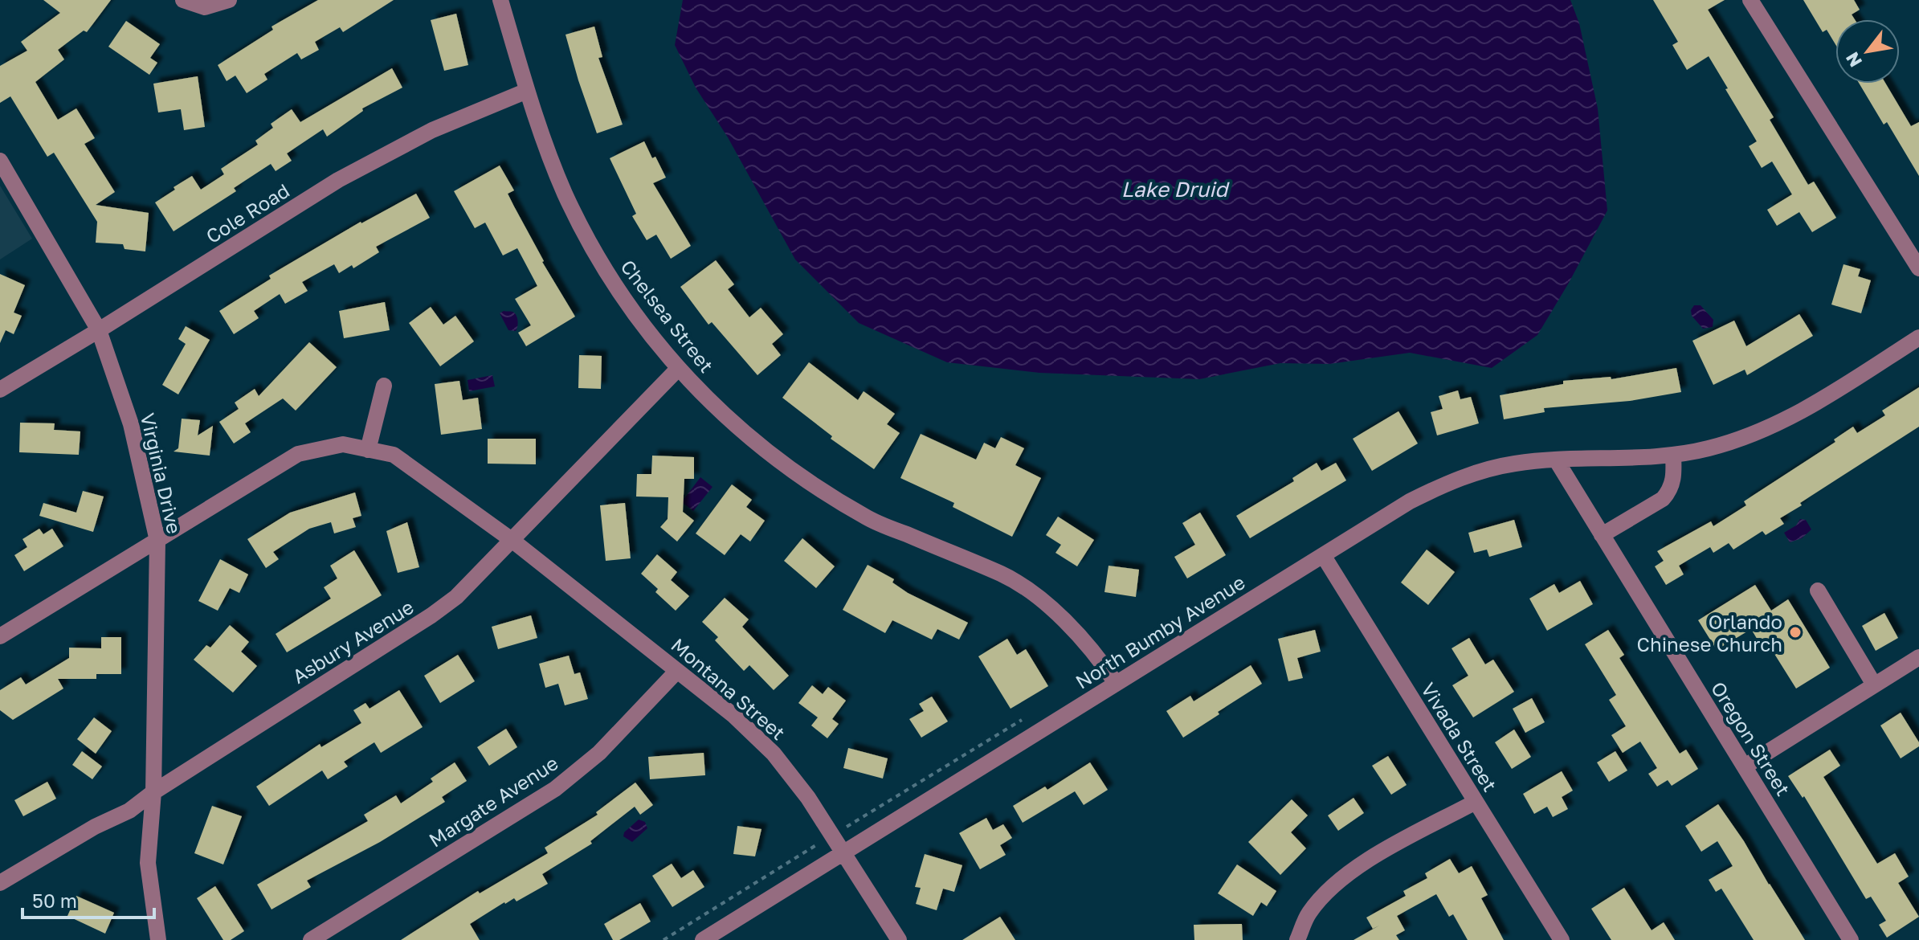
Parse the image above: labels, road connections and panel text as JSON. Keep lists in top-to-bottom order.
{
  "streets": {
    "street": [
      "Cole Road",
      "Chelsea Street",
      "Virginia Drive",
      "North Bumby Avenue",
      "Asbury Avenue",
      "Montana Street",
      "Vivada Street",
      "Oregon Street",
      "Margate Avenue"
    ]
  },
  "crossings": [
    ["Cole Road", "Chelsea Street"],
    ["Cole Road", "Virginia Drive"],
    ["Chelsea Street", "North Bumby Avenue"],
    ["Chelsea Street", "Asbury Avenue"],
    ["Virginia Drive", "Asbury Avenue"],
    ["Virginia Drive", "Montana Street"],
    ["North Bumby Avenue", "Montana Street"],
    ["North Bumby Avenue", "Vivada Street"],
    ["North Bumby Avenue", "Oregon Street"],
    ["Asbury Avenue", "Montana Street"],
    ["Montana Street", "Margate Avenue"]
  ],
  "water": ["Lake Druid"],
  "places": ["Orlando Chinese Church"],
  "scale_bar": "50 m",
  "north": "bottom left"
}
